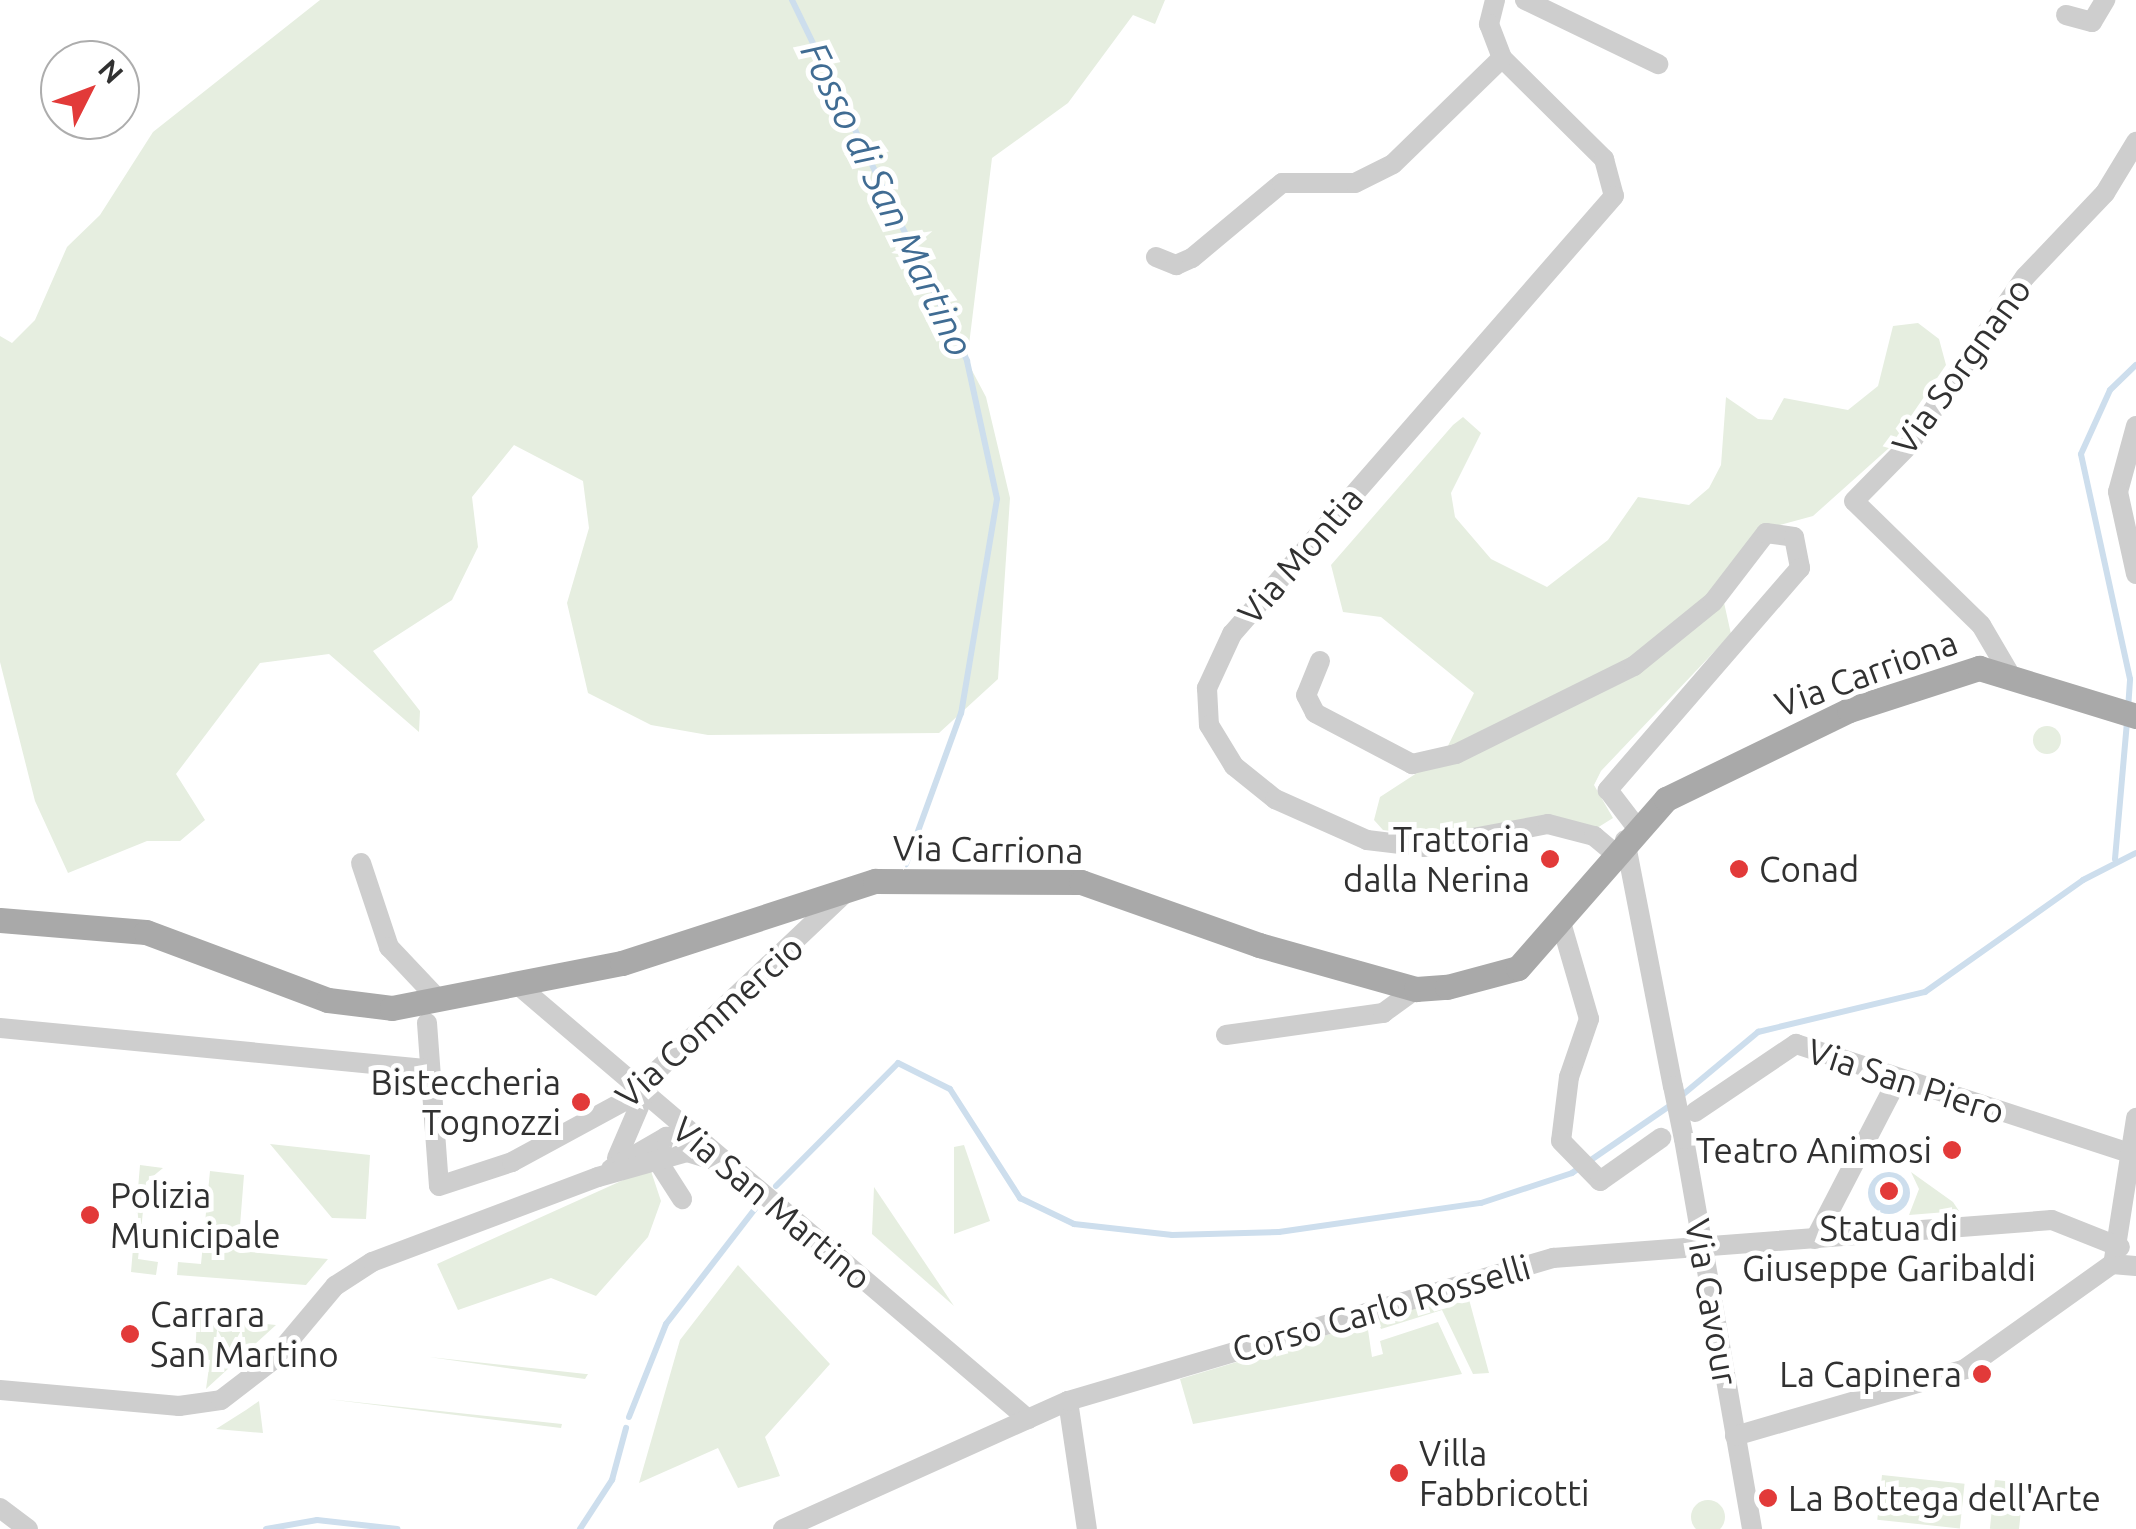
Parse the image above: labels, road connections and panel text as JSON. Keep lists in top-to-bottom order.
{
  "streets": {
    "main road": ["Via Carriona"],
    "street": [
      "Via Sorgnano",
      "Via Montia",
      "Via Commercio",
      "Via San Piero",
      "Via San Martino",
      "Via Cavour",
      "Corso Carlo Rosselli"
    ]
  },
  "crossings": [
    ["Via Sorgnano", "Via Carriona"],
    ["Via Montia", "Via Carriona"],
    ["Via Montia", "Via Cavour"],
    ["Via Carriona", "Via Commercio"],
    ["Via Carriona", "Via San Martino"],
    ["Via Carriona", "Via Cavour"],
    ["Via Commercio", "Via San Martino"],
    ["Via San Martino", "Corso Carlo Rosselli"],
    ["Via Cavour", "Corso Carlo Rosselli"]
  ],
  "water": ["Fosso di San Martino"],
  "places": [
    "Trattoria dalla Nerina",
    "Conad",
    "Bisteccheria Tognozzi",
    "Teatro Animosi",
    "Statua di Giuseppe Garibaldi",
    "Polizia Municipale",
    "Carrara San Martino",
    "La Capinera",
    "Villa Fabbricotti",
    "La Bottega dell'Arte"
  ],
  "north": "top right"
}
